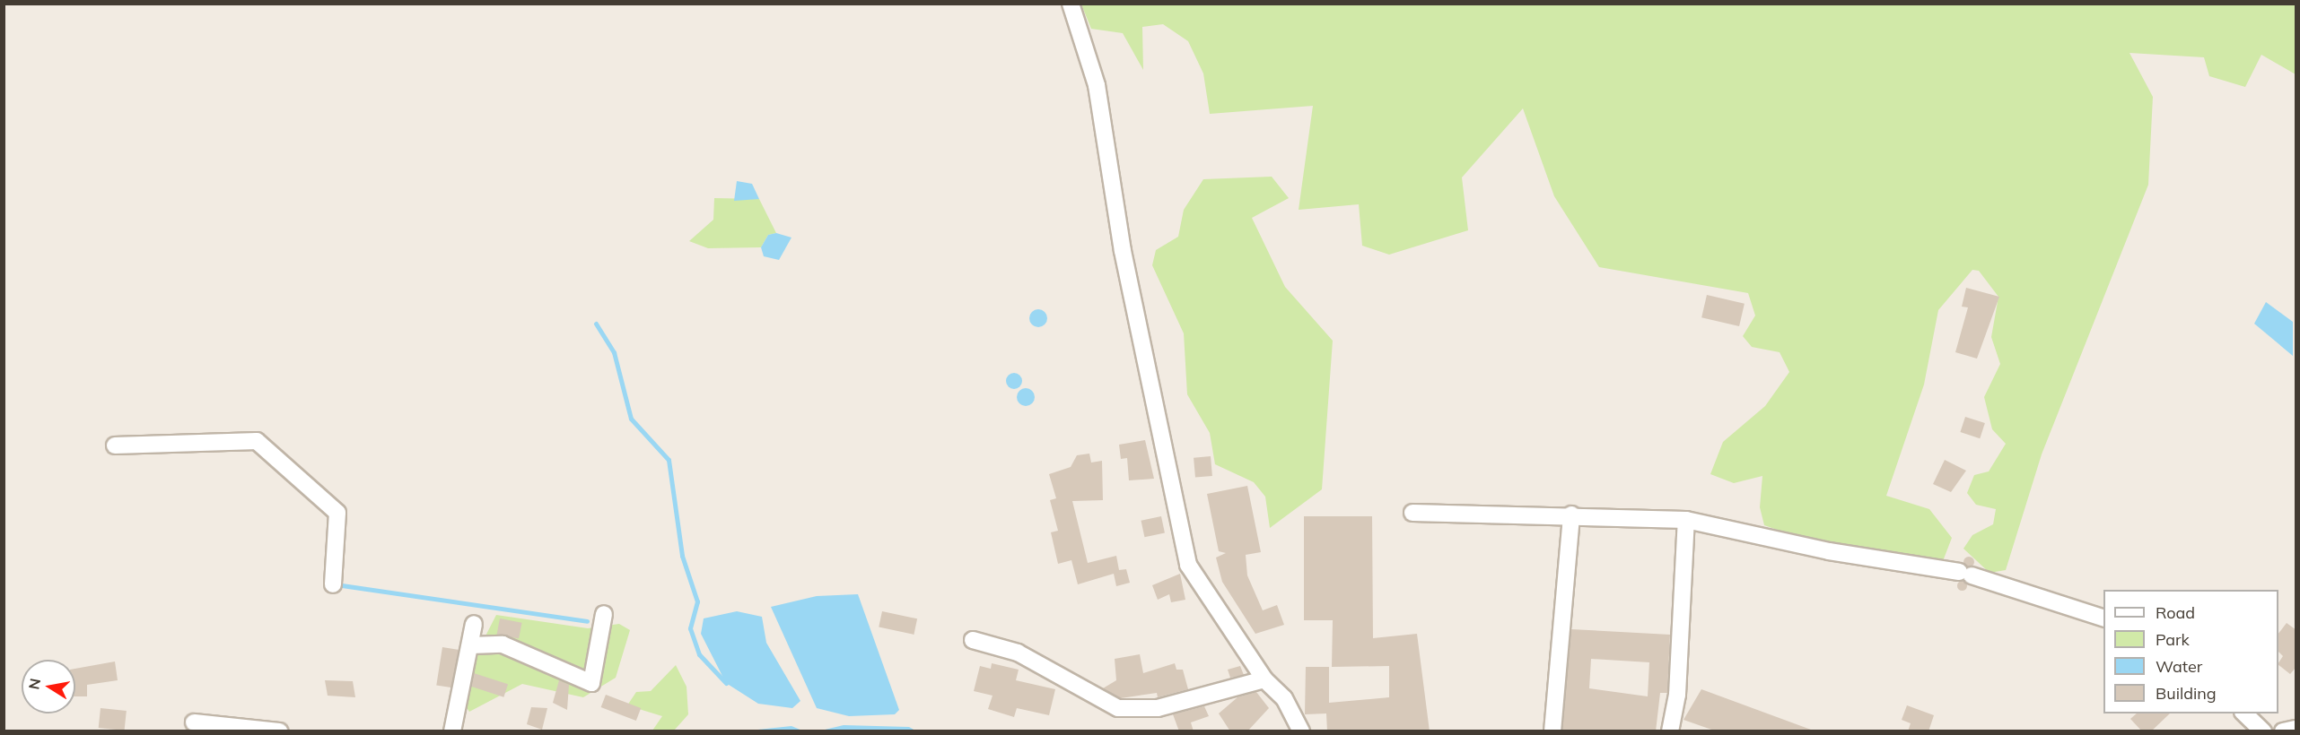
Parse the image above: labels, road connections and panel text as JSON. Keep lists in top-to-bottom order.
{
  "legend": [
    "Road",
    "Park",
    "Water",
    "Building"
  ],
  "north": "left"
}
